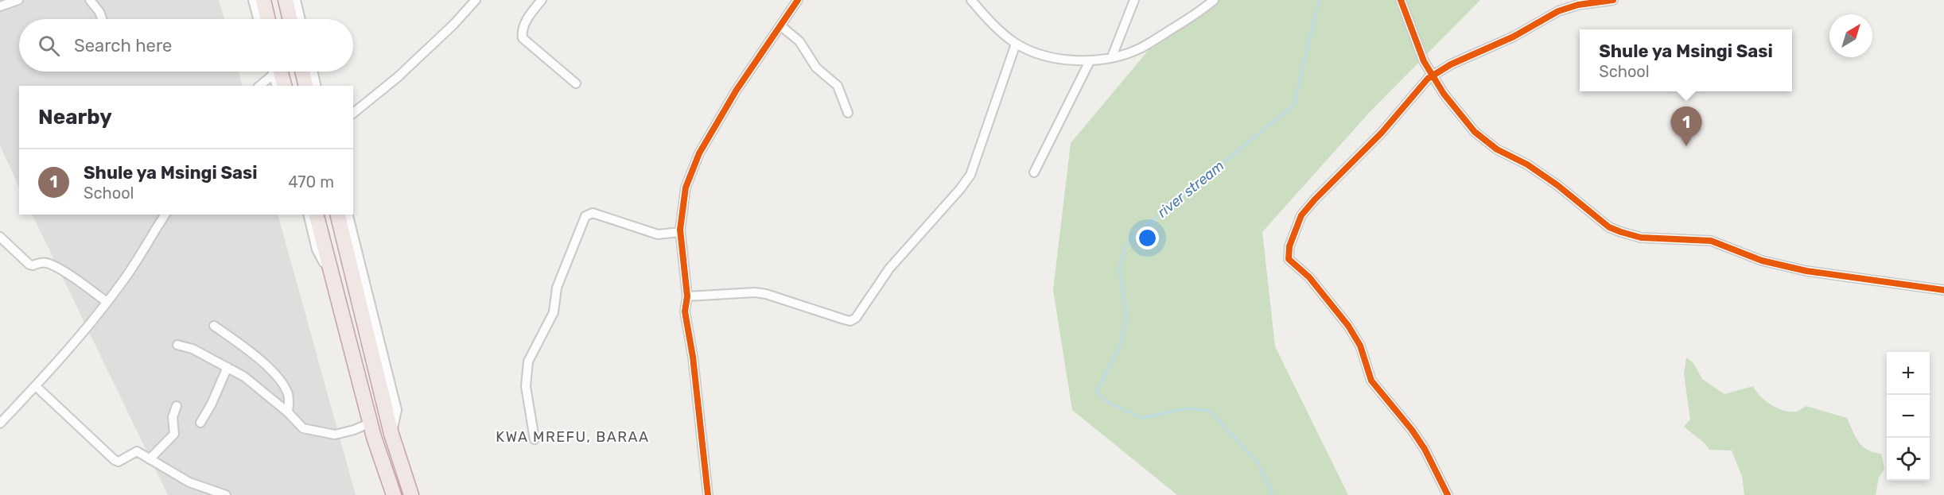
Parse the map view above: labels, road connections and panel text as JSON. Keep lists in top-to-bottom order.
{
  "districts": ["KWA MREFU, BARAA"],
  "water": ["river stream"],
  "north": "top right",
  "page": {
    "search": "Search here",
    "popup": ["Shule ya Msingi Sasi", "School"],
    "heading": "Nearby",
    "pins": "1",
    "list": [
      {
        "mark": "1",
        "name": "Shule ya Msingi Sasi",
        "note": "School",
        "value": "470 m"
      }
    ],
    "map_buttons": ["+", "−"]
  }
}
